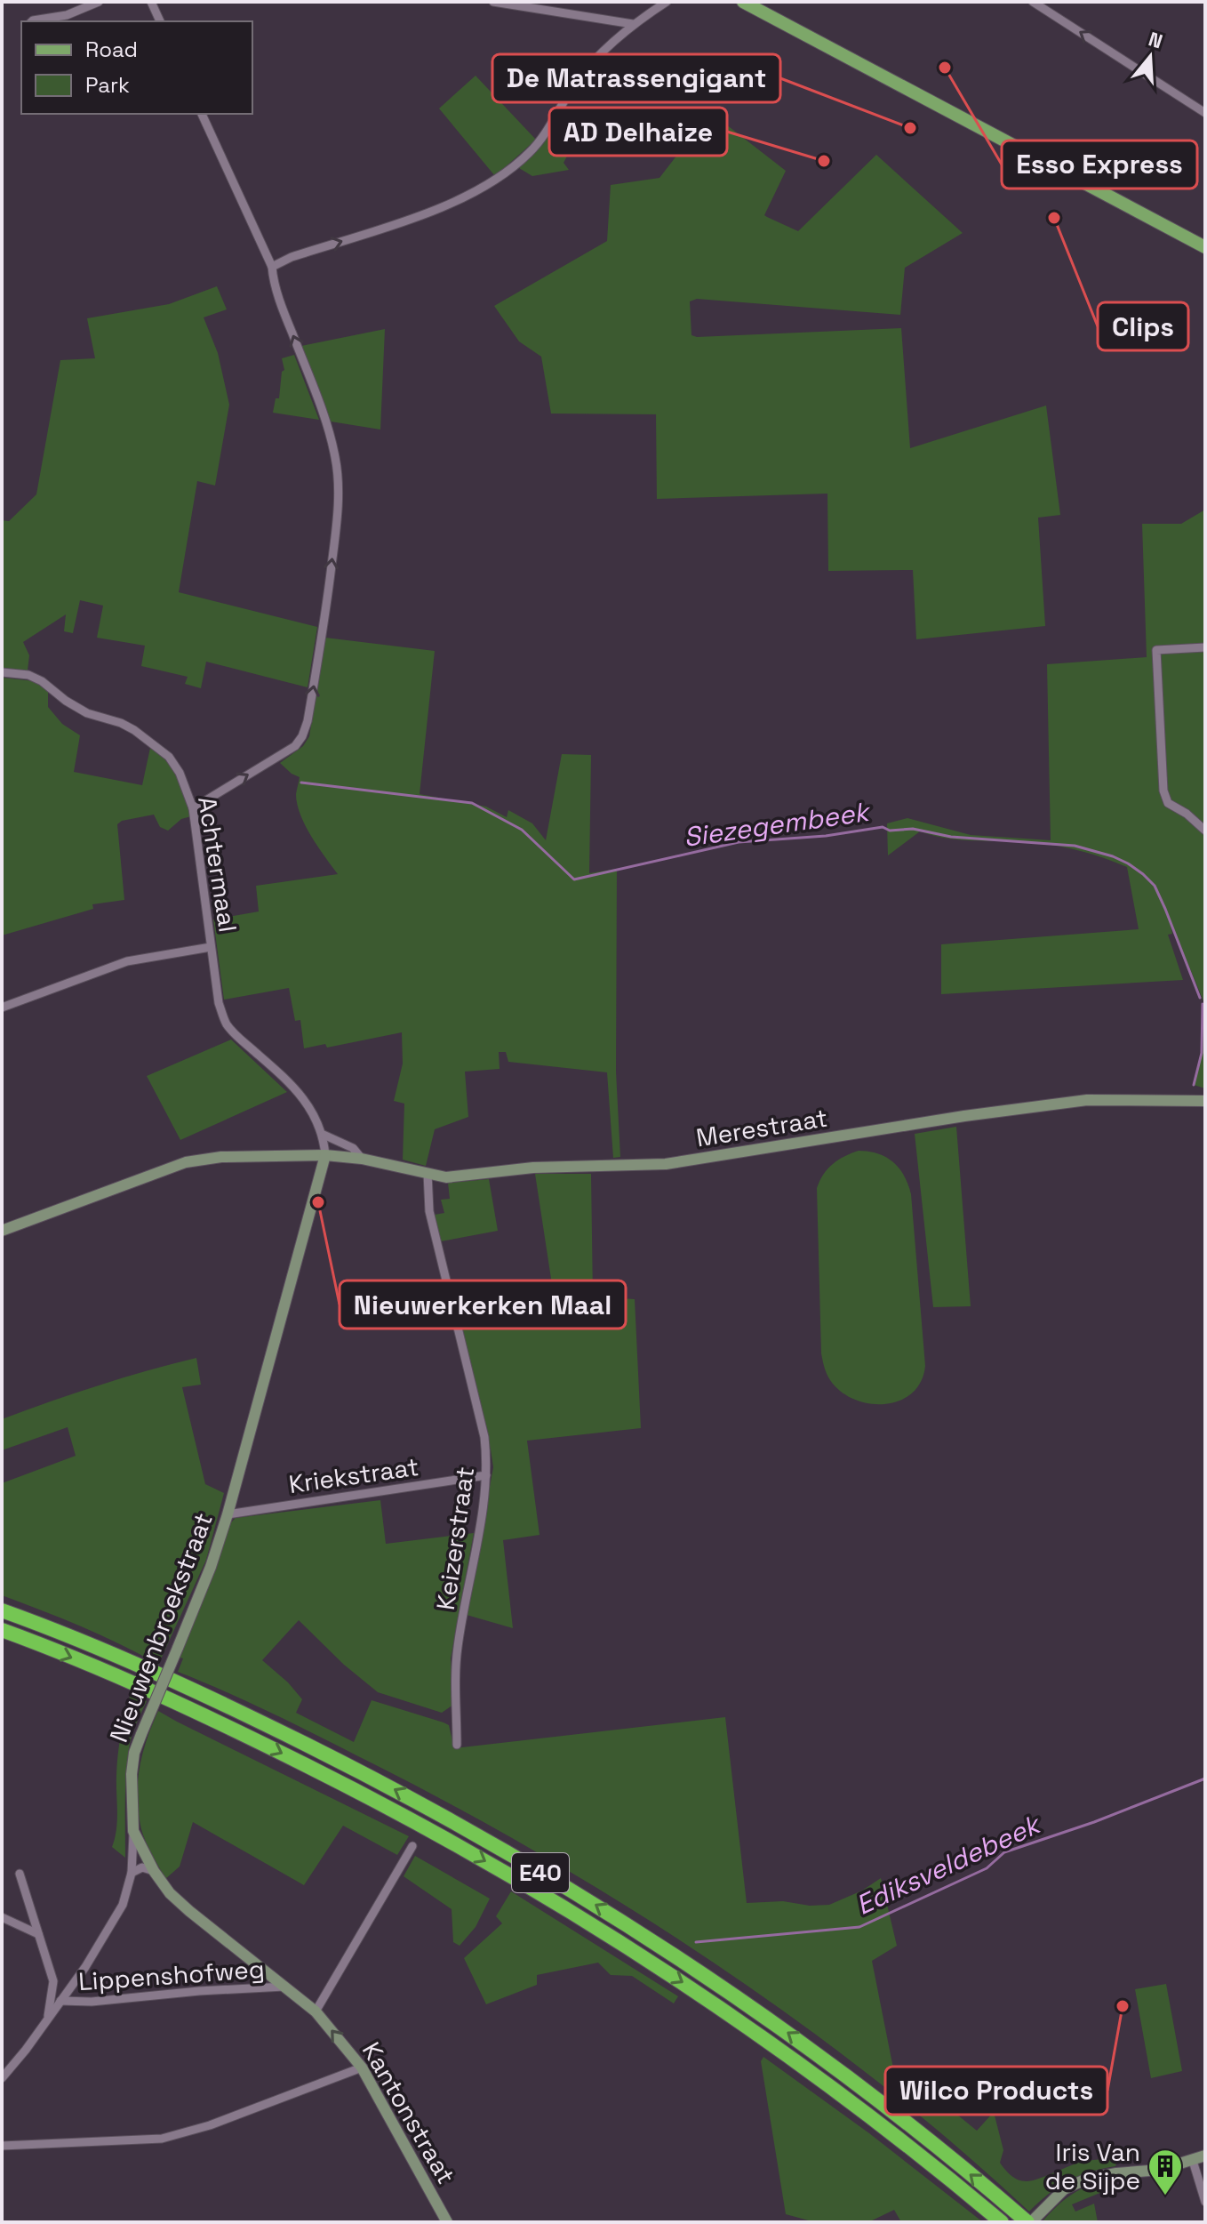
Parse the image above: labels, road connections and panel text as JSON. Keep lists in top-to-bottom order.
{
  "streets": {
    "highway": ["E40"],
    "street": [
      "Achtermaal",
      "Merestraat",
      "Kriekstraat",
      "Keizerstraat",
      "Nieuwenbroekstraat",
      "Lippenshofweg",
      "Kantonstraat"
    ]
  },
  "crossings": [
    ["Achtermaal", "Merestraat"],
    ["Achtermaal", "Nieuwenbroekstraat"],
    ["Merestraat", "Keizerstraat"],
    ["Merestraat", "Nieuwenbroekstraat"],
    ["Kriekstraat", "Keizerstraat"],
    ["Kriekstraat", "Nieuwenbroekstraat"],
    ["Nieuwenbroekstraat", "Lippenshofweg"],
    ["Nieuwenbroekstraat", "Kantonstraat"],
    ["Lippenshofweg", "Kantonstraat"]
  ],
  "water": ["Siezegembeek", "Ediksveldebeek"],
  "places": {
    "other": [
      "Esso Express",
      "De Matrassengigant",
      "AD Delhaize",
      "Clips",
      "Nieuwerkerken Maal",
      "Wilco Products"
    ],
    "building": ["Iris Van de Sijpe"]
  },
  "legend": ["Road", "Park"],
  "north": "top"
}
